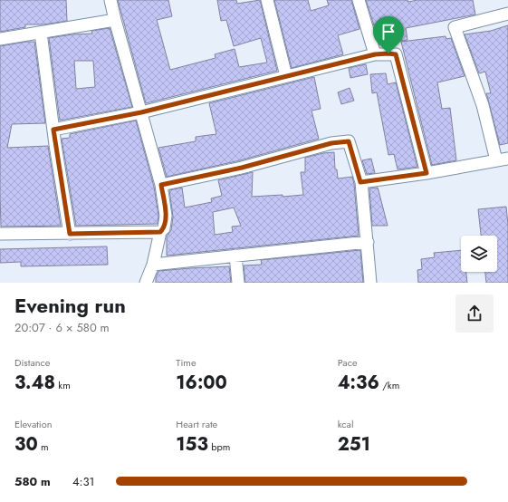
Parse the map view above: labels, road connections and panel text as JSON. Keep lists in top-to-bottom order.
{
  "page": {
    "heading": ["Evening run", "20:07 · 6 × 580 m"],
    "stats": [
      ["Distance", "3.48 km"],
      ["Time", "16:00"],
      ["Pace", "4:36 /km"],
      ["Elevation", "30 m"],
      ["Heart rate", "153 bpm"],
      ["kcal", "251"]
    ],
    "list": [
      {
        "name": "580 m",
        "note": "4:31"
      }
    ]
  }
}
